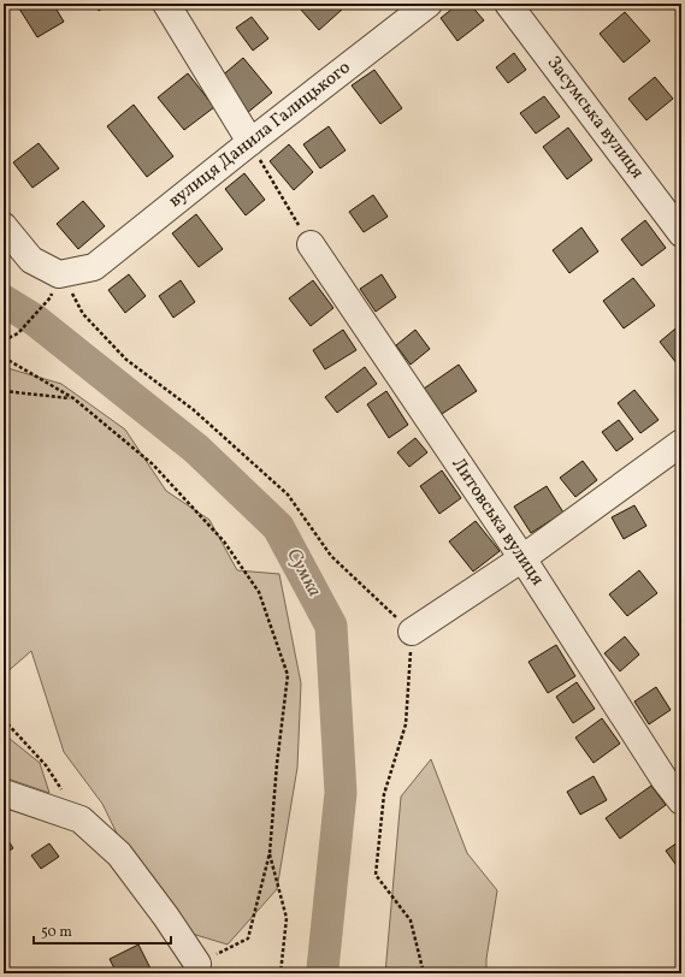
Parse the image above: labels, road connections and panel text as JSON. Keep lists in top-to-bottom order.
{
  "streets": {
    "street": ["Засумська вулиця", "вулиця Данила Галицького", "Литовська вулиця"]
  },
  "water": ["Сумка"],
  "scale_bar": "50 m"
}
